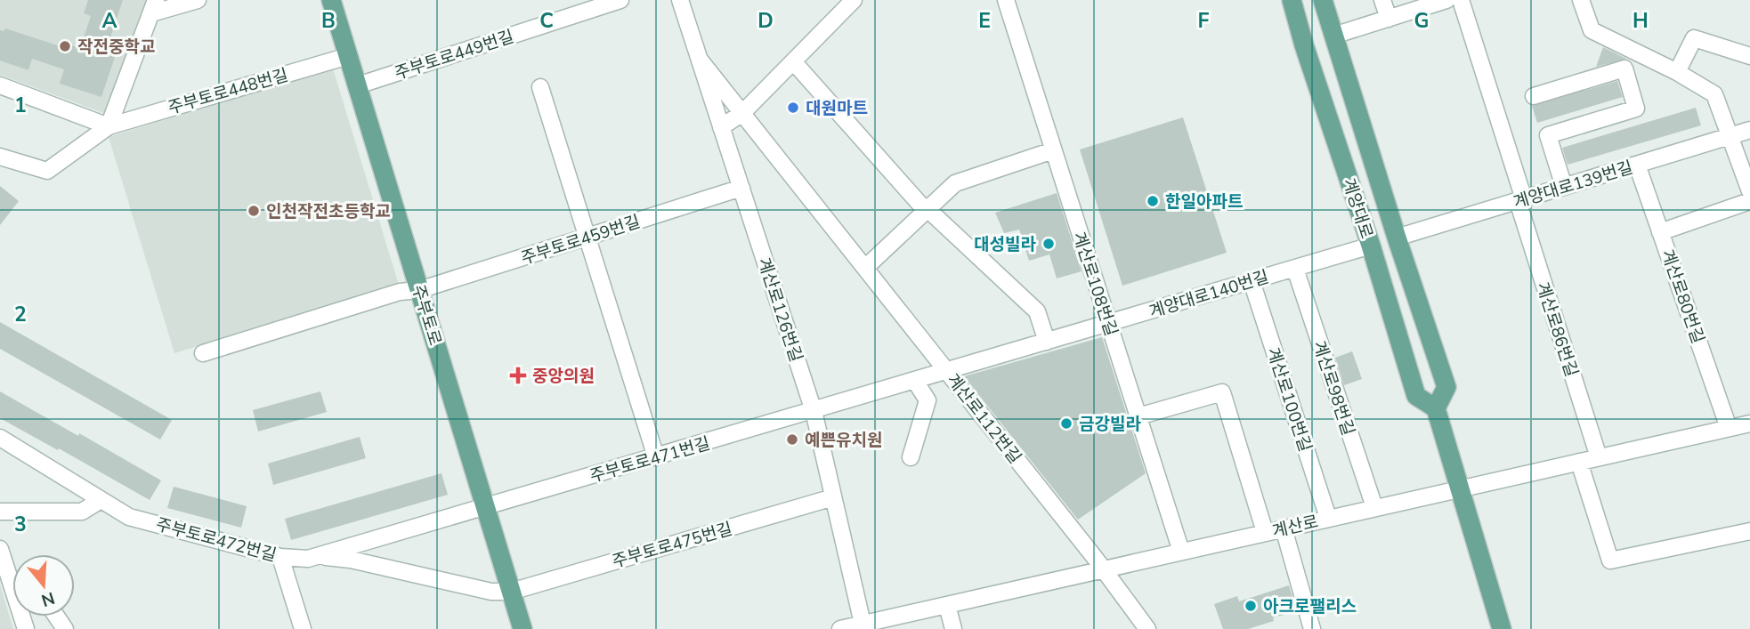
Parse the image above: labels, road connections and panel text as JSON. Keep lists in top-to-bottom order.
{
  "streets": {
    "main road": ["계양대로", "주부토로"],
    "street": [
      "주부토로449번길",
      "주부토로448번길",
      "계양대로139번길",
      "주부토로459번길",
      "계산로108번길",
      "계양대로140번길",
      "계산로80번길",
      "계산로126번길",
      "계산로86번길",
      "계산로98번길",
      "계산로100번길",
      "계산로112번길",
      "주부토로471번길",
      "계산로",
      "주부토로472번길",
      "주부토로475번길"
    ]
  },
  "crossings": [
    ["주부토로449번길", "주부토로"],
    ["주부토로448번길", "주부토로"],
    ["계양대로139번길", "계양대로"],
    ["계양대로139번길", "계산로80번길"],
    ["계양대로139번길", "계산로86번길"],
    ["계양대로", "계양대로140번길"],
    ["주부토로459번길", "계산로126번길"],
    ["주부토로459번길", "주부토로"],
    ["계산로108번길", "계양대로140번길"],
    ["계산로108번길", "계산로"],
    ["계양대로140번길", "계산로126번길"],
    ["계양대로140번길", "계산로98번길"],
    ["계양대로140번길", "계산로100번길"],
    ["계양대로140번길", "계산로112번길"],
    ["계양대로140번길", "주부토로471번길"],
    ["계산로80번길", "계산로"],
    ["계산로126번길", "계산로112번길"],
    ["계산로126번길", "주부토로471번길"],
    ["계산로126번길", "계산로"],
    ["계산로126번길", "주부토로475번길"],
    ["주부토로", "주부토로471번길"],
    ["주부토로", "주부토로472번길"],
    ["주부토로", "주부토로475번길"],
    ["계산로86번길", "계산로"],
    ["계산로98번길", "계산로"],
    ["계산로100번길", "계산로"],
    ["계산로112번길", "계산로"],
    ["주부토로471번길", "주부토로472번길"]
  ],
  "places": {
    "other": [
      "작전중학교",
      "대원마트",
      "한일아파트",
      "인천작전초등학교",
      "대성빌라",
      "금강빌라",
      "예쁜유치원",
      "아크로팰리스"
    ],
    "health": ["중앙의원"]
  },
  "north": "bottom",
  "grid": {
    "columns": [
      "A",
      "B",
      "C",
      "D",
      "E",
      "F",
      "G",
      "H"
    ],
    "rows": ["1", "2", "3"]
  }
}
